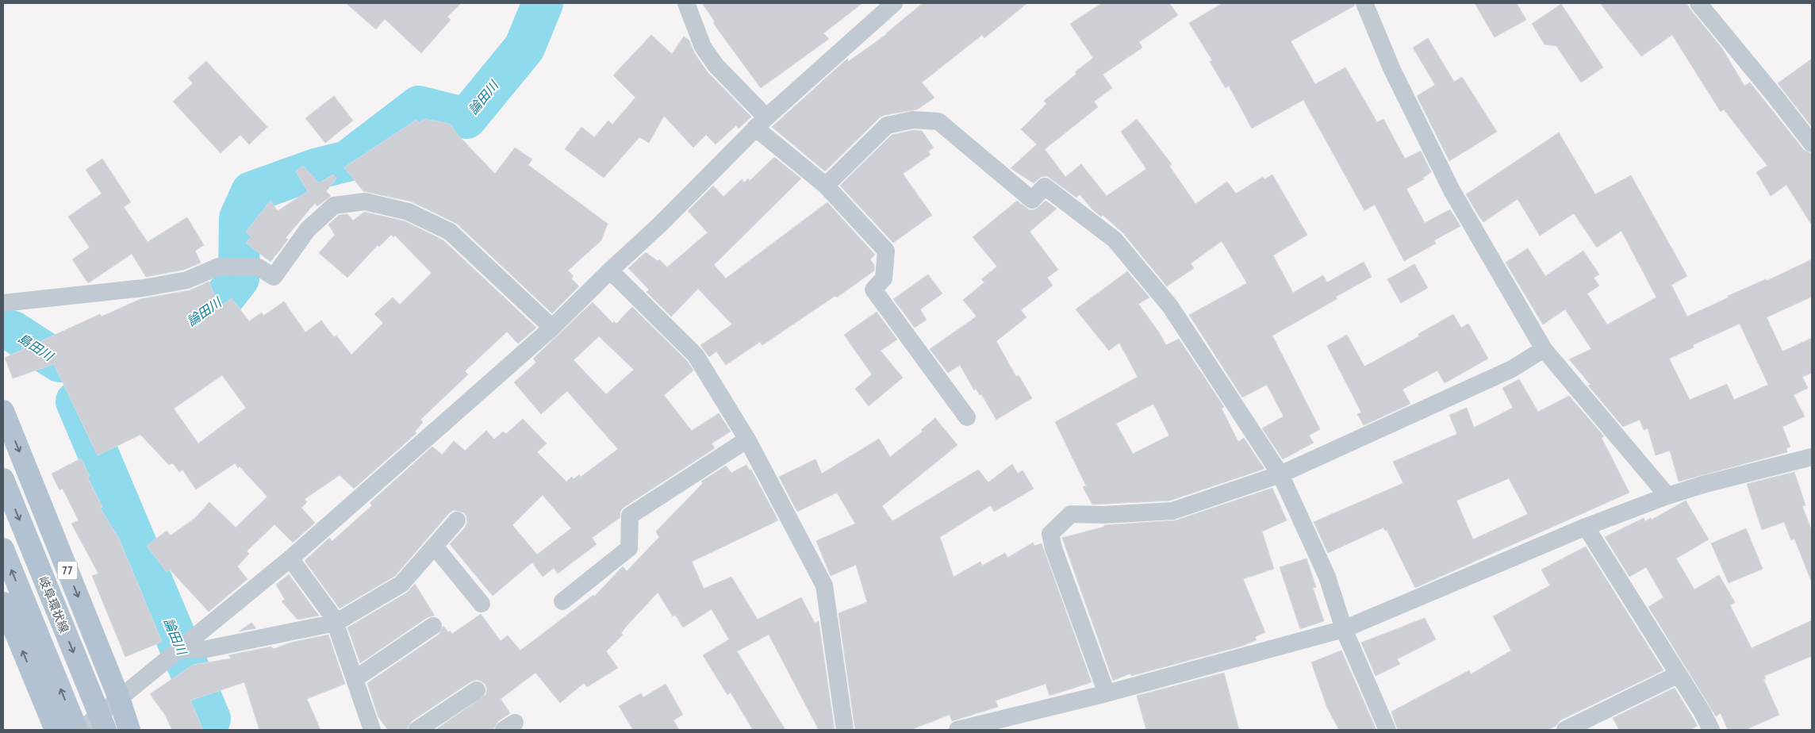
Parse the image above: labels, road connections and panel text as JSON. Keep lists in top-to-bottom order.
{
  "streets": {
    "main road": ["77", "岐阜環状線"]
  },
  "water": ["論田川", "島田川"]
}
